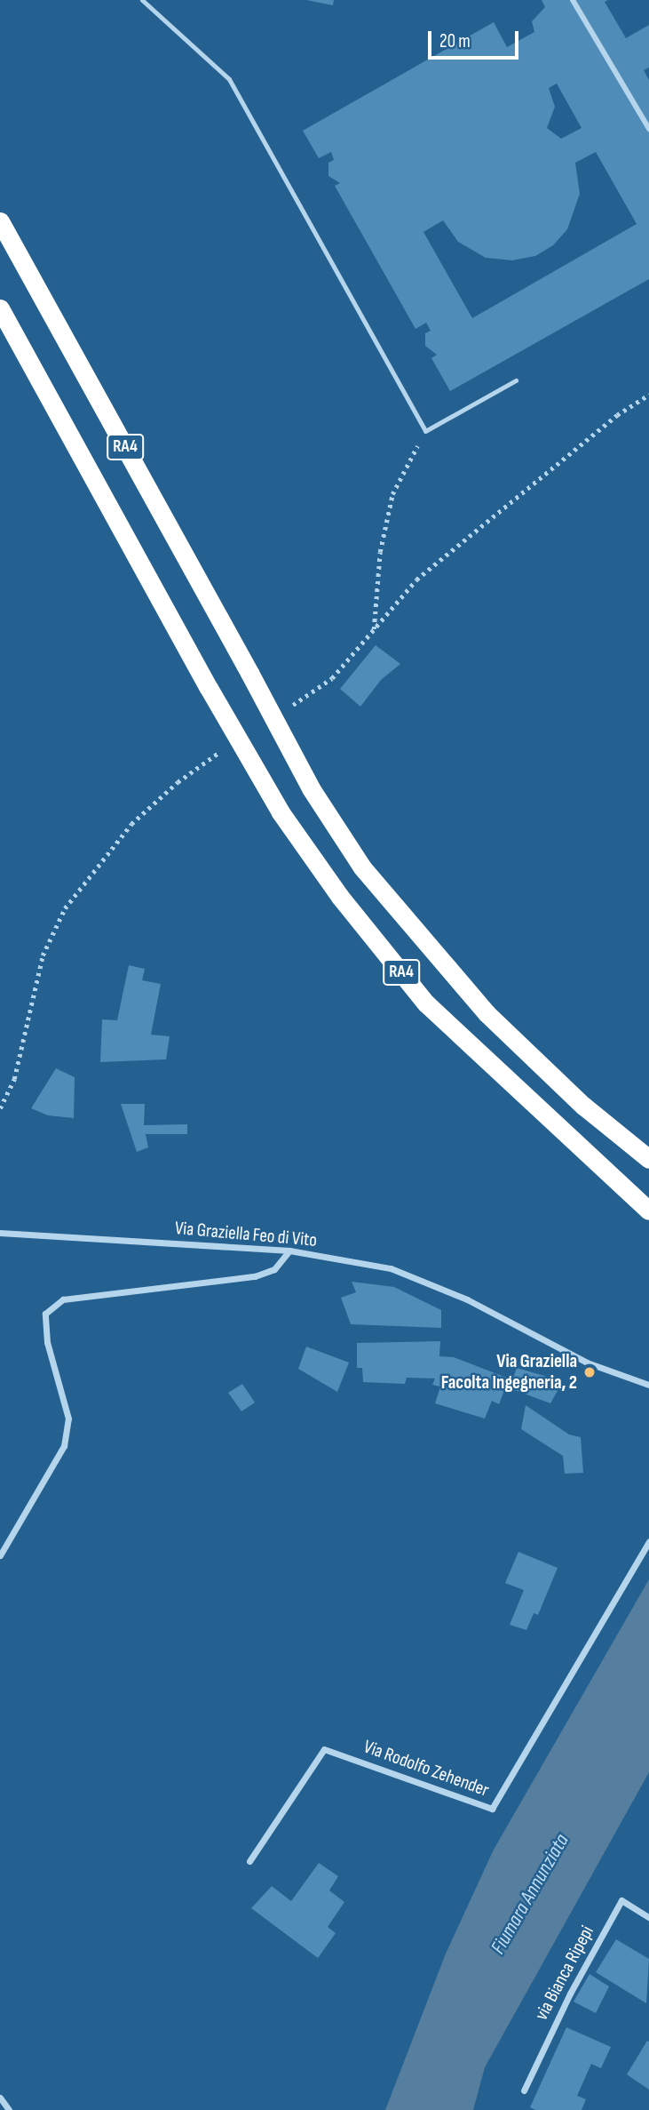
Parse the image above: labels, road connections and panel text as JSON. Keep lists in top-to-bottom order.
{
  "streets": {
    "highway": ["RA4"],
    "street": ["Via Graziella Feo di Vito", "Via Rodolfo Zehender", "via Bianca Ripepi"]
  },
  "water": ["Fiumara Annunziata"],
  "places": ["Via Graziella Facolta Ingegneria, 2"],
  "scale_bar": "20 m"
}
